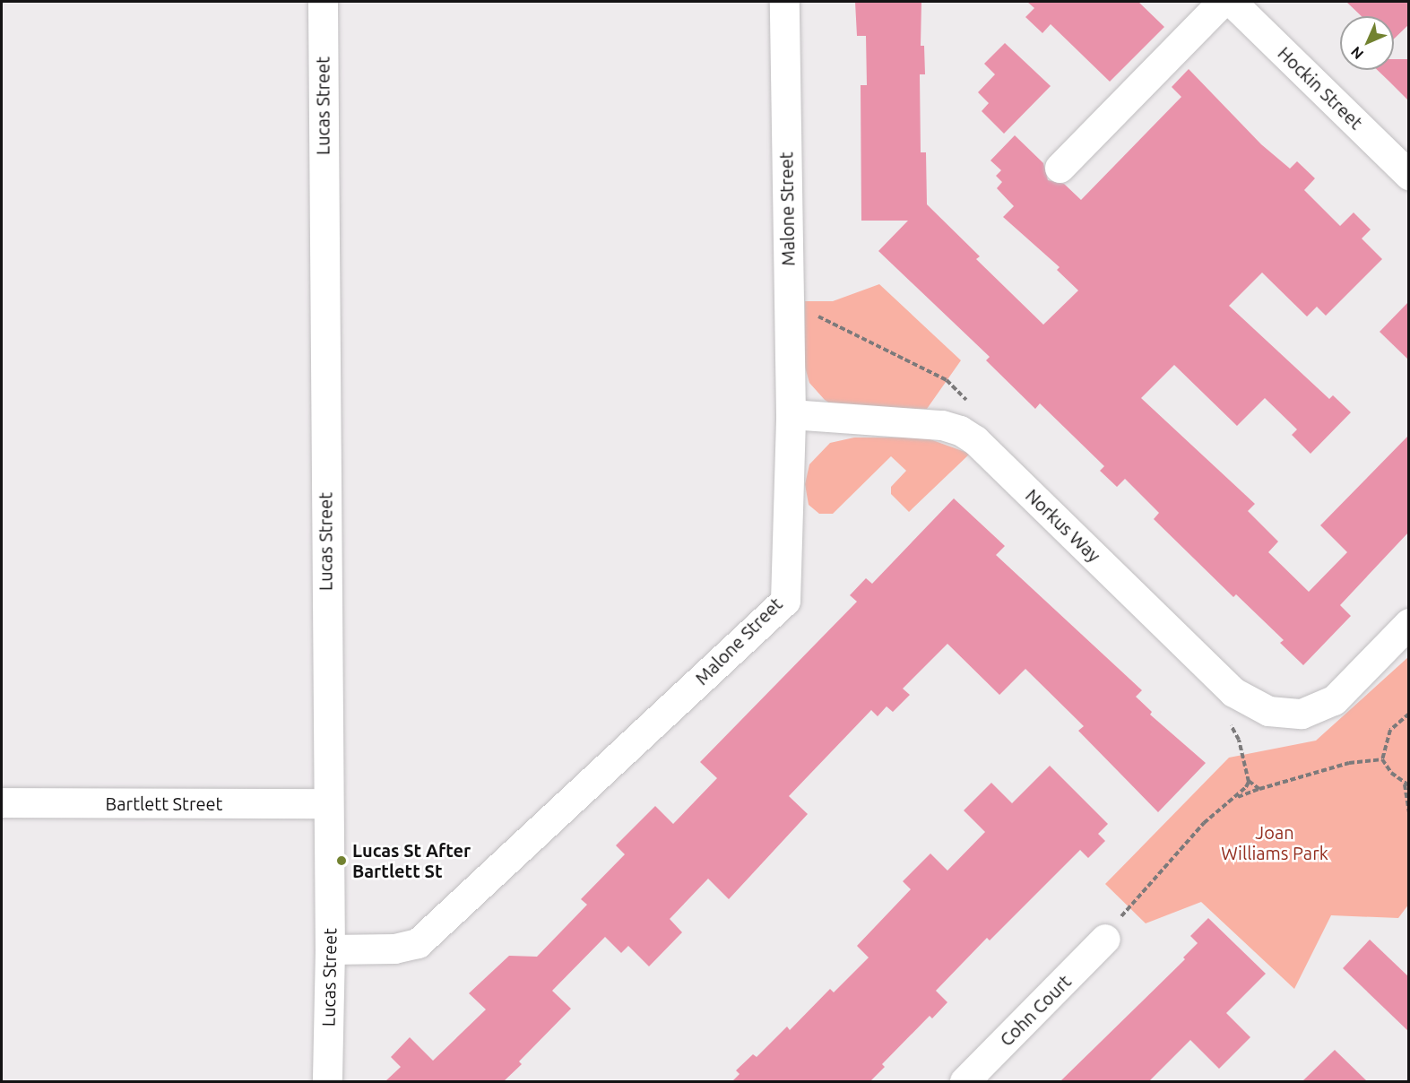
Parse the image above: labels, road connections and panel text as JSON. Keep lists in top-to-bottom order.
{
  "streets": {
    "street": [
      "Hockin Street",
      "Lucas Street",
      "Malone Street",
      "Norkus Way",
      "Bartlett Street",
      "Cohn Court"
    ]
  },
  "crossings": [
    ["Lucas Street", "Malone Street"],
    ["Lucas Street", "Bartlett Street"],
    ["Malone Street", "Norkus Way"]
  ],
  "parks": ["Joan Williams Park"],
  "places": ["Lucas St After Bartlett St"],
  "north": "bottom left"
}
